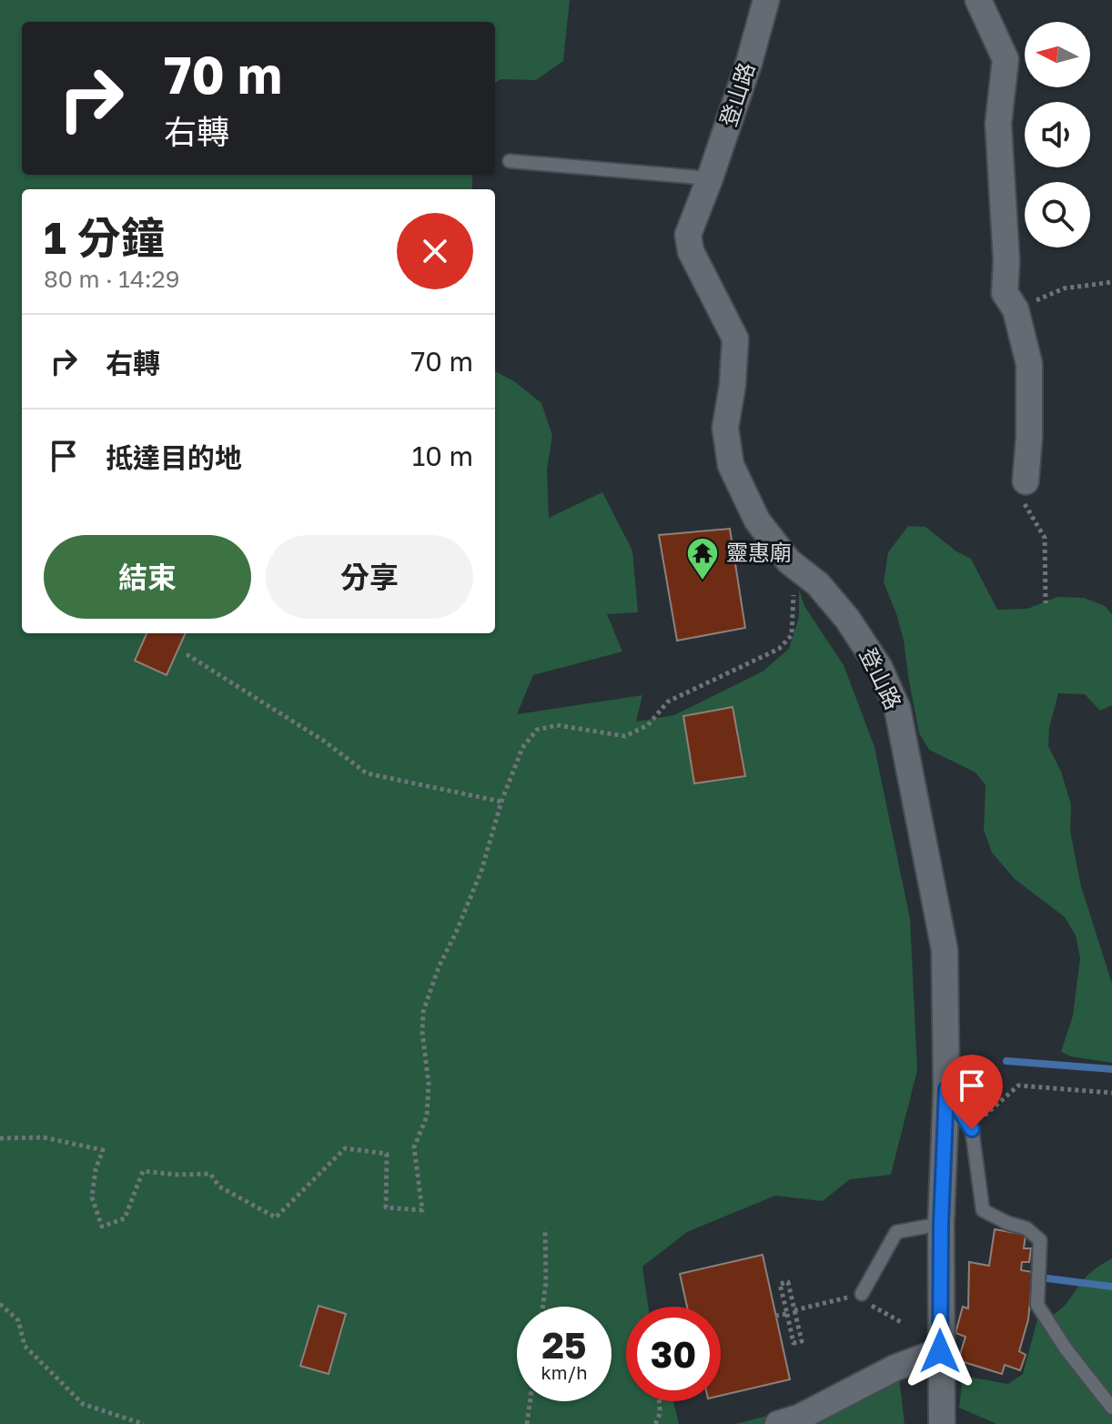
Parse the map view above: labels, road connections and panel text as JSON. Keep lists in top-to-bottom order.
{
  "streets": {
    "street": ["登山路"]
  },
  "places": {
    "temple": ["靈惠廟"]
  },
  "north": "left",
  "page": {
    "turn": ["70 m", "右轉"],
    "heading": ["1 分鐘", "80 m · 14:29"],
    "list": [
      {
        "name": "右轉",
        "value": "70 m"
      },
      {
        "name": "抵達目的地",
        "value": "10 m"
      }
    ],
    "buttons": ["結束", "分享"],
    "speed": "25 km/h",
    "limit": "30"
  }
}
